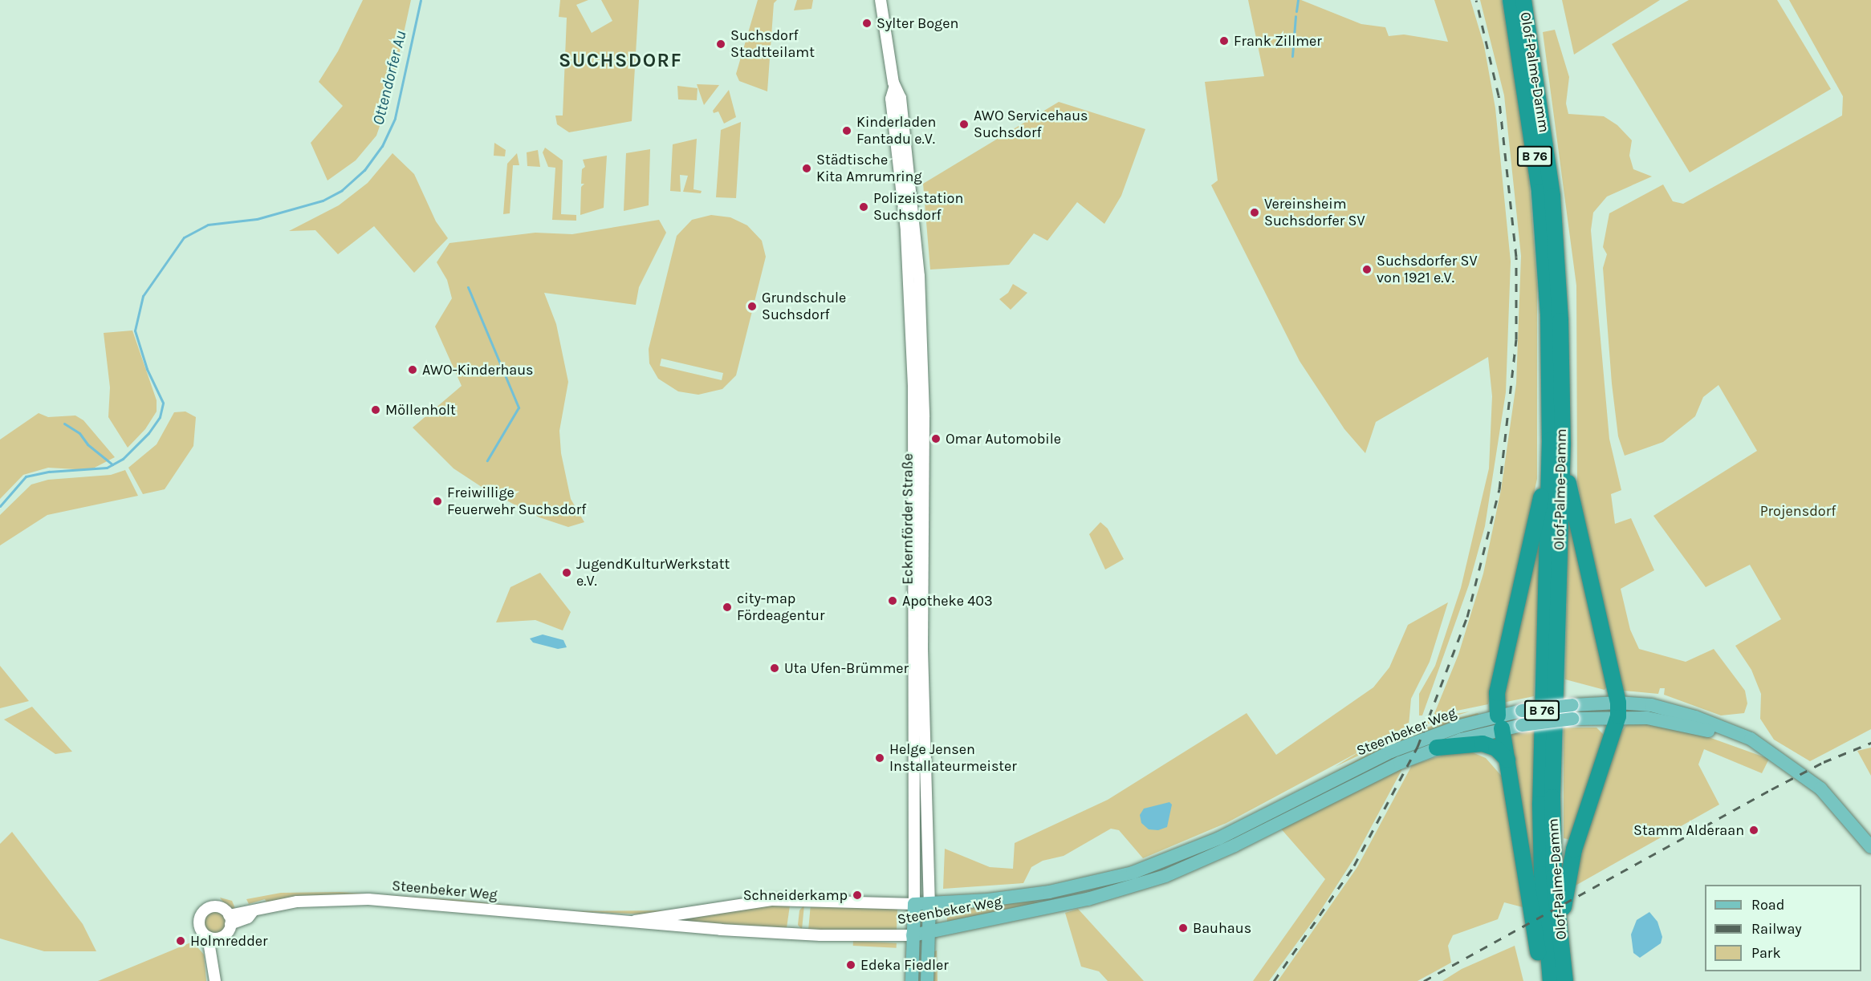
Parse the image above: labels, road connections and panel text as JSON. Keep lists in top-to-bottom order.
{
  "streets": {
    "highway": ["Olof-Palme-Damm", "B 76"],
    "main road": ["Eckernförder Straße", "Steenbeker Weg"]
  },
  "crossings": [
    ["Eckernförder Straße", "Steenbeker Weg"]
  ],
  "districts": ["SUCHSDORF"],
  "water": ["Ottendorfer Au"],
  "parks": ["Projensdorf"],
  "places": [
    "Sylter Bogen",
    "Frank Zillmer",
    "Suchsdorf Stadtteilamt",
    "AWO Servicehaus Suchsdorf",
    "Kinderladen Fantadu e.V.",
    "Städtische Kita Amrumring",
    "Polizeistation Suchsdorf",
    "Vereinsheim Suchsdorfer SV",
    "Suchsdorfer SV von 1921 e.V.",
    "Grundschule Suchsdorf",
    "AWO-Kinderhaus",
    "Möllenholt",
    "Omar Automobile",
    "Freiwillige Feuerwehr Suchsdorf",
    "JugendKulturWerkstatt e.V.",
    "Apotheke 403",
    "city-map Fördeagentur",
    "Uta Ufen-Brümmer",
    "Helge Jensen Installateurmeister",
    "Stamm Alderaan",
    "Schneiderkamp",
    "Bauhaus",
    "Holmredder",
    "Edeka Fiedler"
  ],
  "legend": ["Road", "Railway", "Park"]
}
